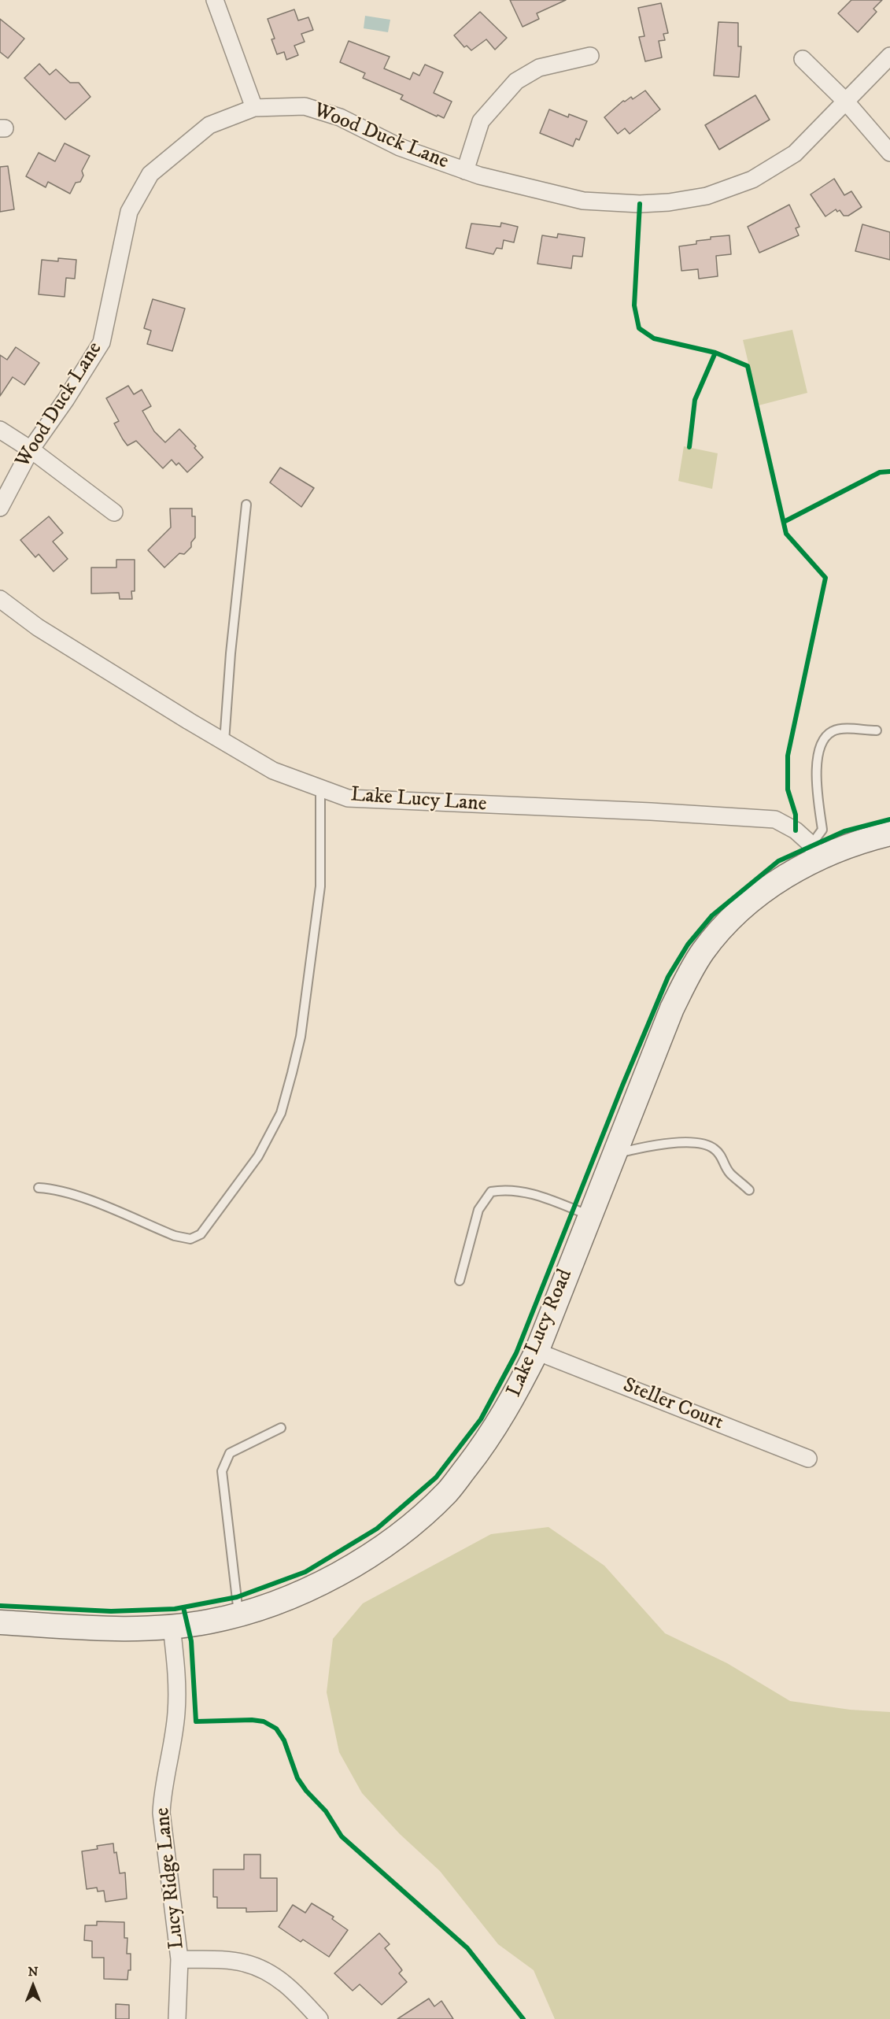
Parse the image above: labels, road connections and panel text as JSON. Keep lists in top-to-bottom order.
{
  "streets": {
    "street": [
      "Wood Duck Lane",
      "Lake Lucy Lane",
      "Lake Lucy Road",
      "Steller Court",
      "Lucy Ridge Lane"
    ]
  },
  "crossings": [
    ["Lake Lucy Lane", "Lake Lucy Road"],
    ["Lake Lucy Road", "Steller Court"],
    ["Lake Lucy Road", "Lucy Ridge Lane"]
  ],
  "north": "top"
}
